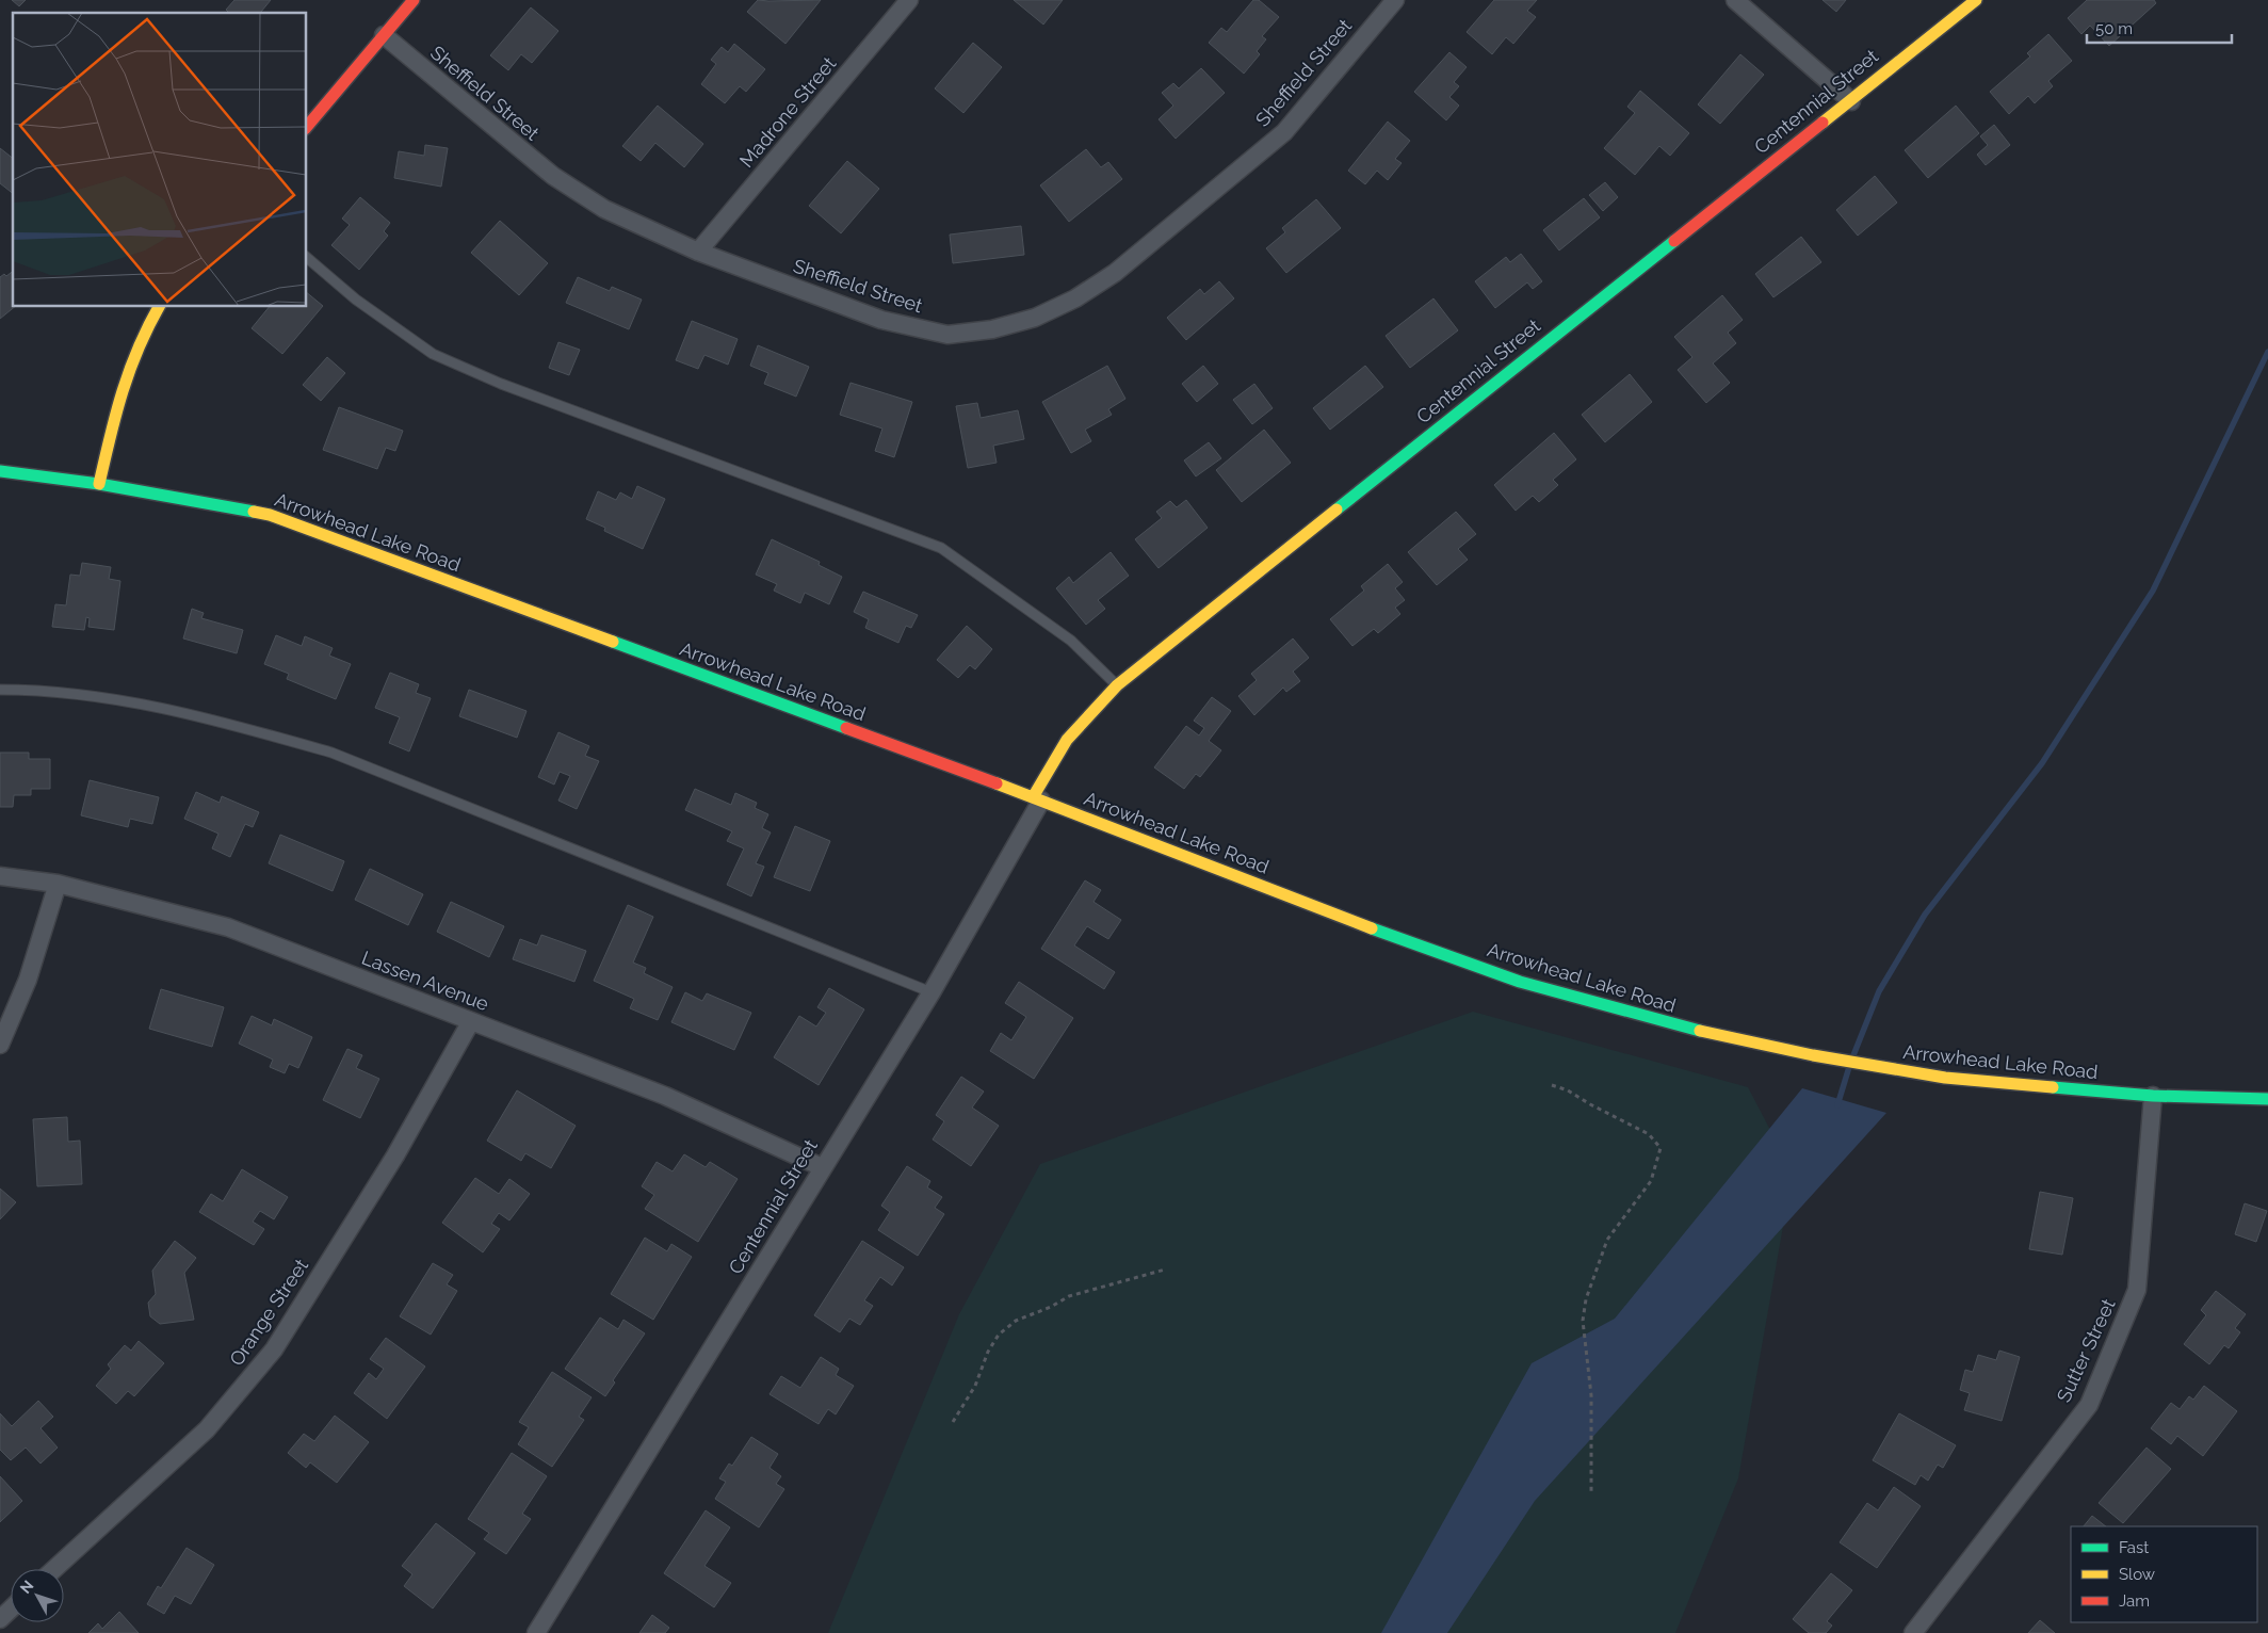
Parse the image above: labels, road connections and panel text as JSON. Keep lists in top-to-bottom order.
{
  "streets": {
    "main road": ["Centennial Street", "Arrowhead Lake Road"],
    "street": [
      "Sheffield Street",
      "Madrone Street",
      "Lassen Avenue",
      "Orange Street",
      "Sutter Street"
    ]
  },
  "crossings": [
    ["Sheffield Street", "Madrone Street"],
    ["Centennial Street", "Arrowhead Lake Road"],
    ["Centennial Street", "Lassen Avenue"],
    ["Arrowhead Lake Road", "Sutter Street"],
    ["Lassen Avenue", "Orange Street"]
  ],
  "legend": ["Fast", "Slow", "Jam"],
  "scale_bar": "50 m",
  "north": "top left"
}
